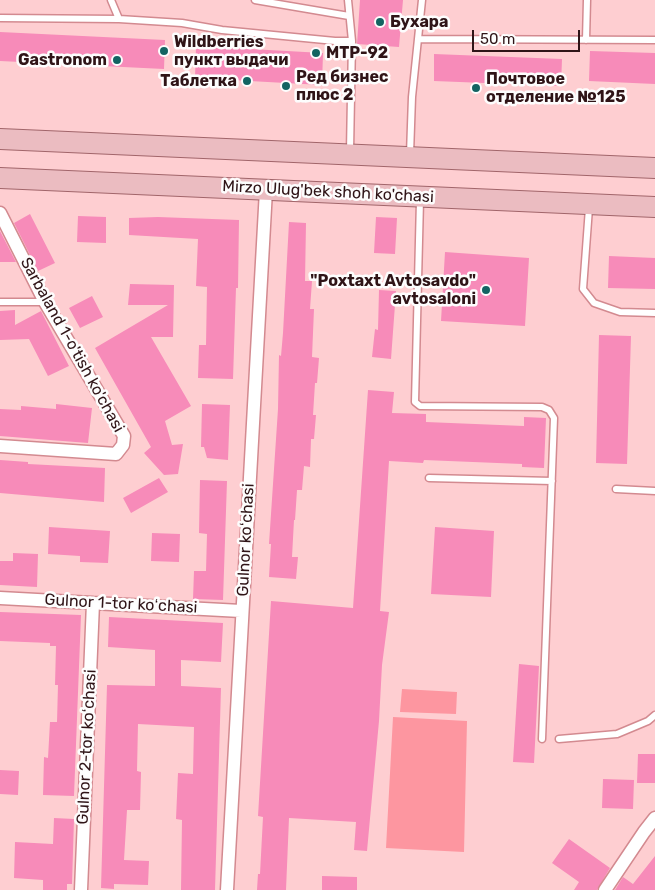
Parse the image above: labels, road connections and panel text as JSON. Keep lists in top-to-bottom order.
{
  "streets": {
    "main road": ["Mirzo Ulug'bek shoh ko'chasi"],
    "street": [
      "Sarbaland 1-o'tish ko'chasi",
      "Gulnor koʻchasi",
      "Gulnor 1-tor koʻchasi",
      "Gulnor 2-tor koʻchasi"
    ]
  },
  "crossings": [
    ["Mirzo Ulug'bek shoh ko'chasi", "Gulnor koʻchasi"],
    ["Gulnor koʻchasi", "Gulnor 1-tor koʻchasi"],
    ["Gulnor 1-tor koʻchasi", "Gulnor 2-tor koʻchasi"]
  ],
  "places": [
    "Бухара",
    "Wildberries пункт выдачи",
    "MTP-92",
    "Gastronom",
    "Таблетка",
    "Ред бизнес плюс 2",
    "Почтовое отделение №125",
    "\"Poxtaxt Avtosavdo\" avtosaloni"
  ],
  "scale_bar": "50 m"
}
